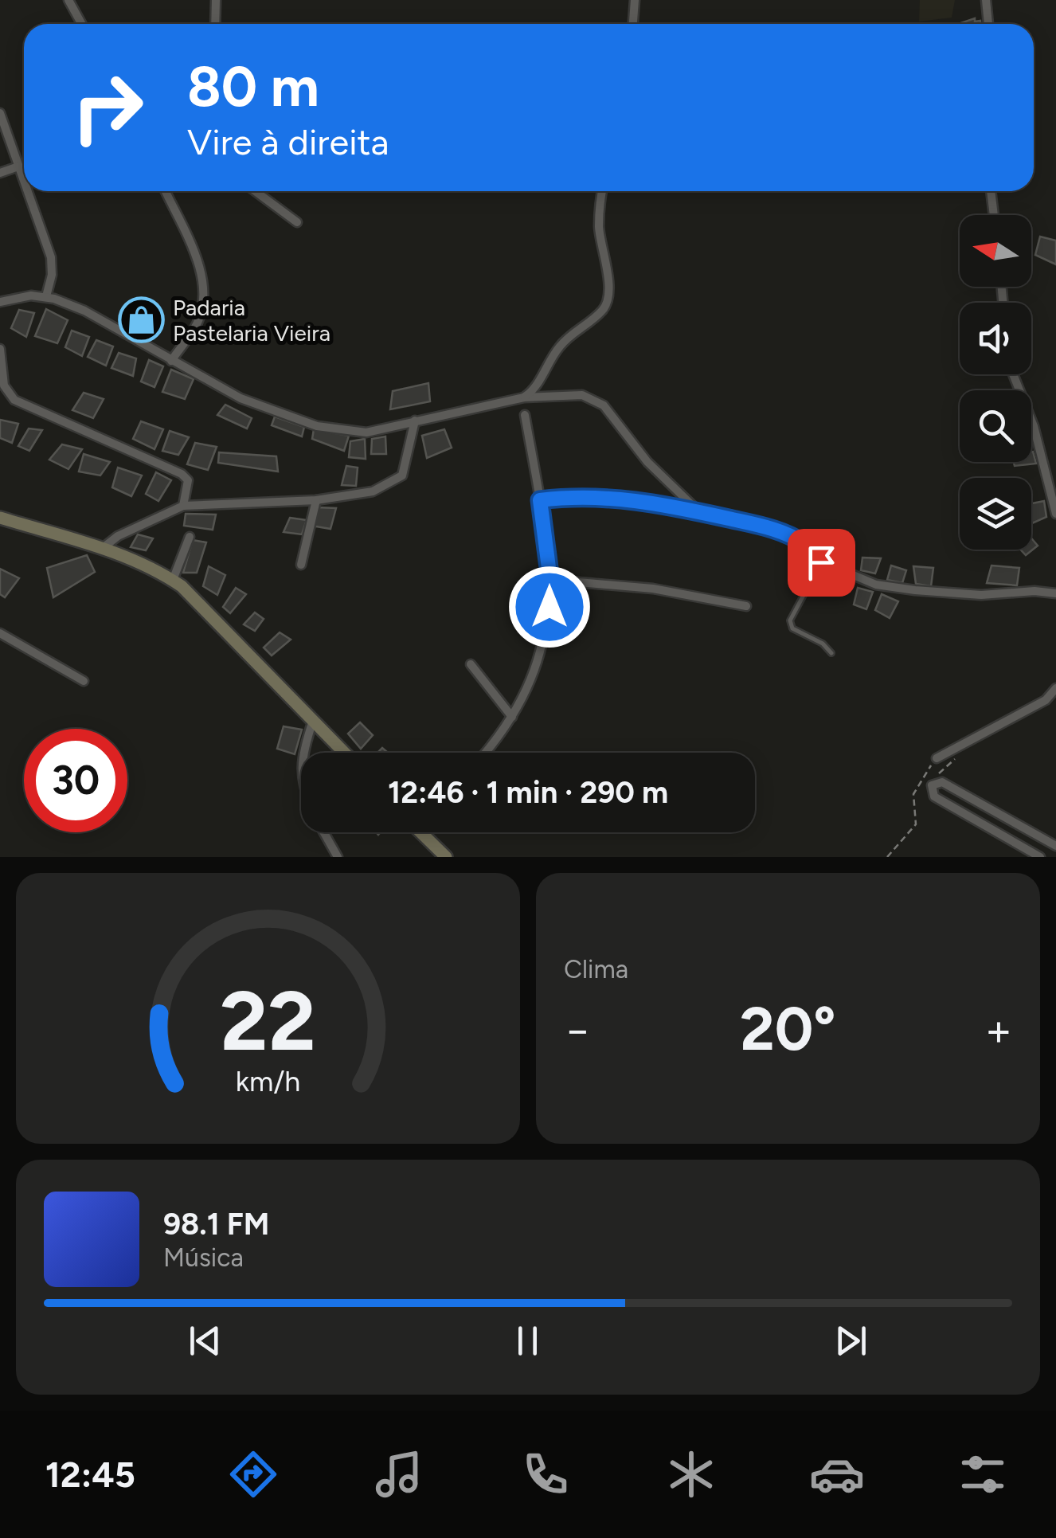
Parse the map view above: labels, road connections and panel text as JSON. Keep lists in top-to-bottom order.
{
  "places": {
    "shop": ["Padaria Pastelaria Vieira"]
  },
  "north": "left",
  "page": {
    "turn": ["80 m", "Vire à direita"],
    "limit": "30",
    "trip": "12:46 · 1 min · 290 m",
    "tile": "Clima",
    "heat": ["−", "20°", "+"],
    "song": ["98.1 FM", "Música"],
    "tabs": "12:45",
    "gauge": ["22", "km/h"]
  }
}
